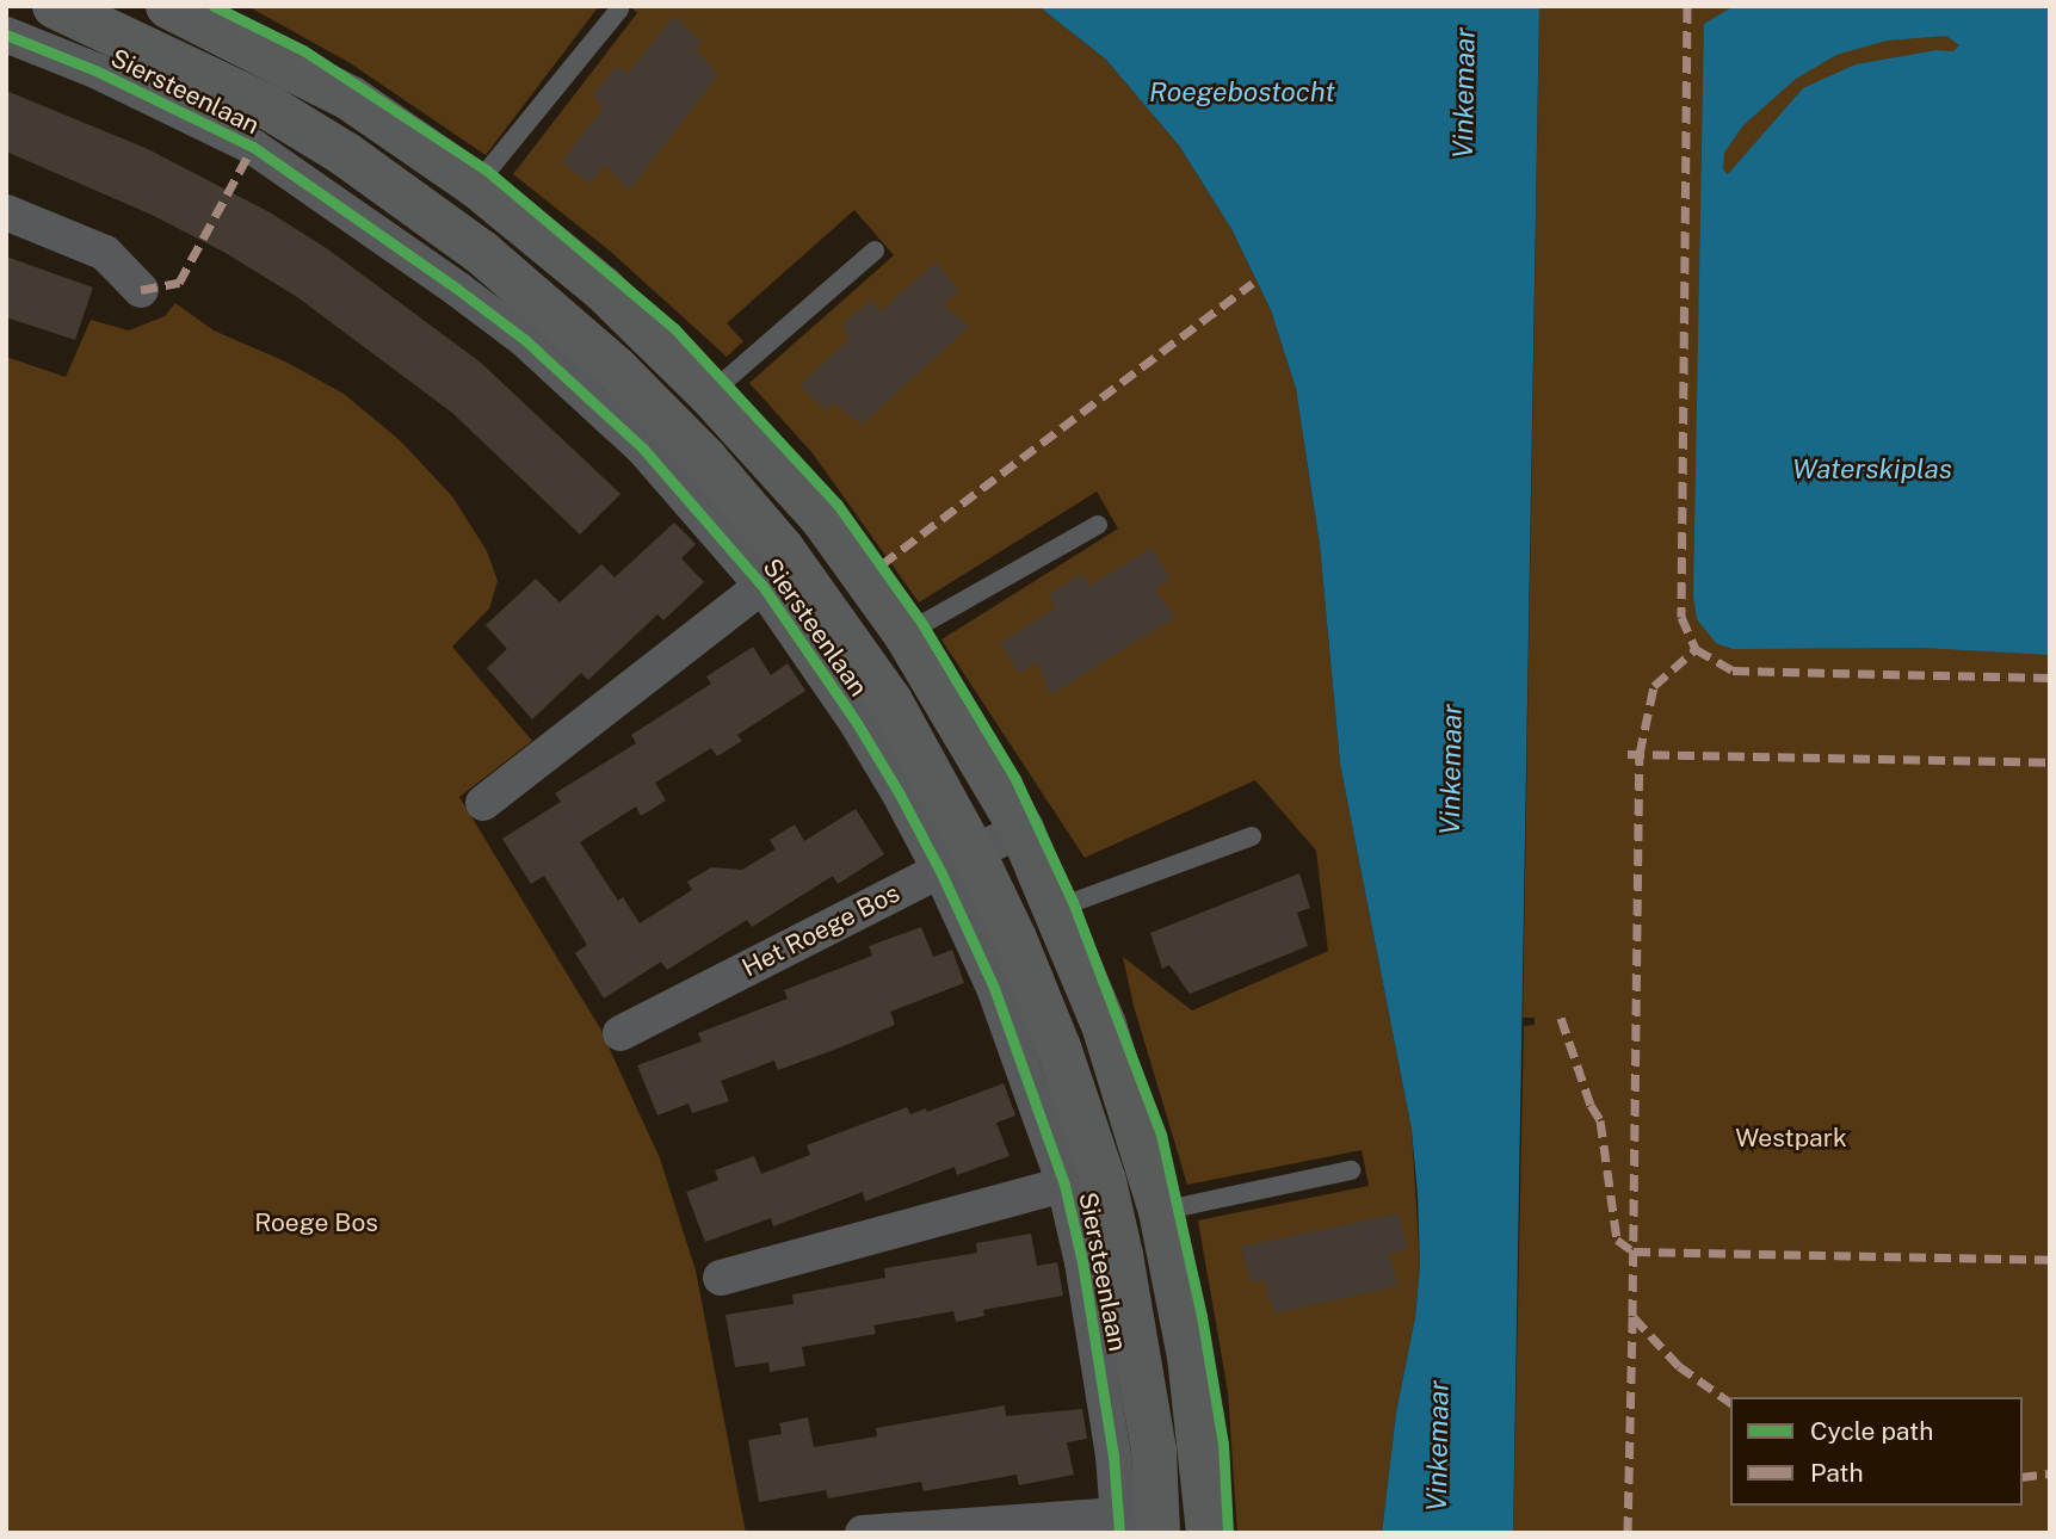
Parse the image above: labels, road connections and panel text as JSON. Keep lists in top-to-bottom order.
{
  "streets": {
    "main road": ["Siersteenlaan"],
    "street": ["Het Roege Bos"]
  },
  "crossings": [
    ["Siersteenlaan", "Het Roege Bos"]
  ],
  "water": ["Roegebostocht", "Vinkemaar", "Waterskiplas"],
  "parks": ["Westpark", "Roege Bos"],
  "legend": ["Cycle path", "Path"]
}
